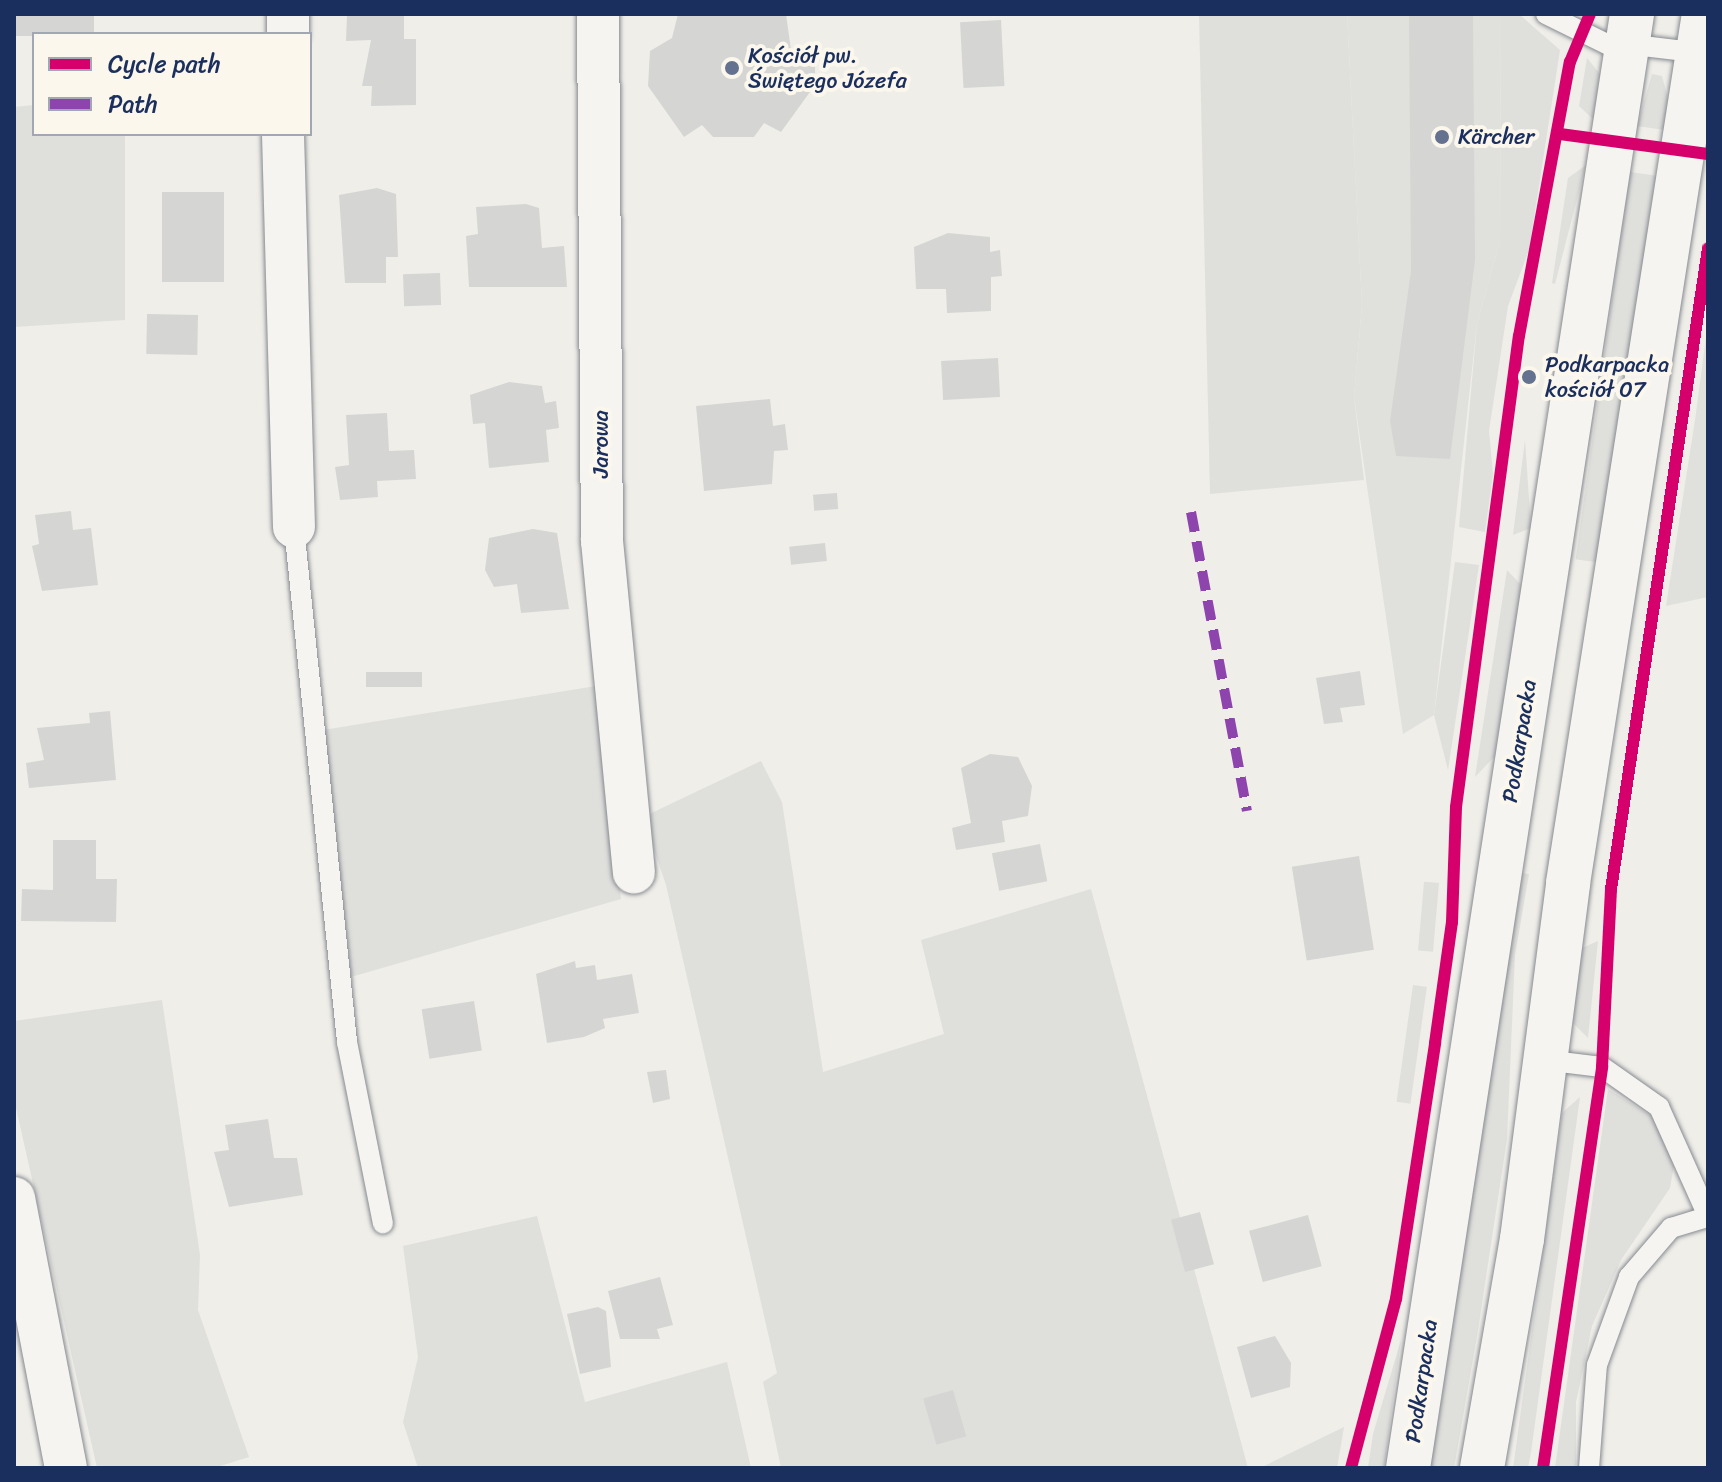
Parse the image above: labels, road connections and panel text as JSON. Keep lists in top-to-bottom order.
{
  "streets": {
    "highway": ["Podkarpacka"],
    "street": ["Jarowa"]
  },
  "places": ["Kościół pw. Świętego Józefa", "Kärcher", "Podkarpacka kościół 07"],
  "legend": ["Cycle path", "Path"]
}
